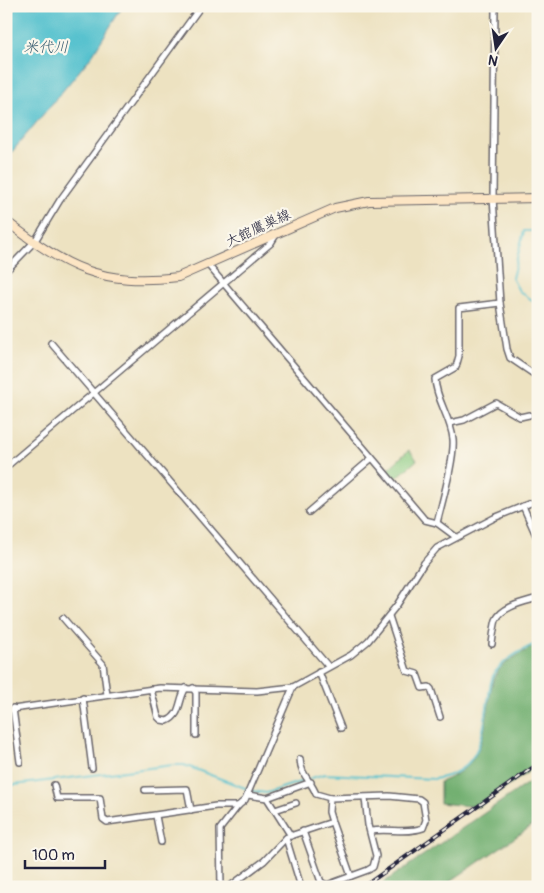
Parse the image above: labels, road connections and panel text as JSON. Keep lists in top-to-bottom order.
{
  "streets": {
    "main road": ["大館鷹巣線"]
  },
  "water": ["米代川"],
  "scale_bar": "100 m",
  "north": "bottom"
}
